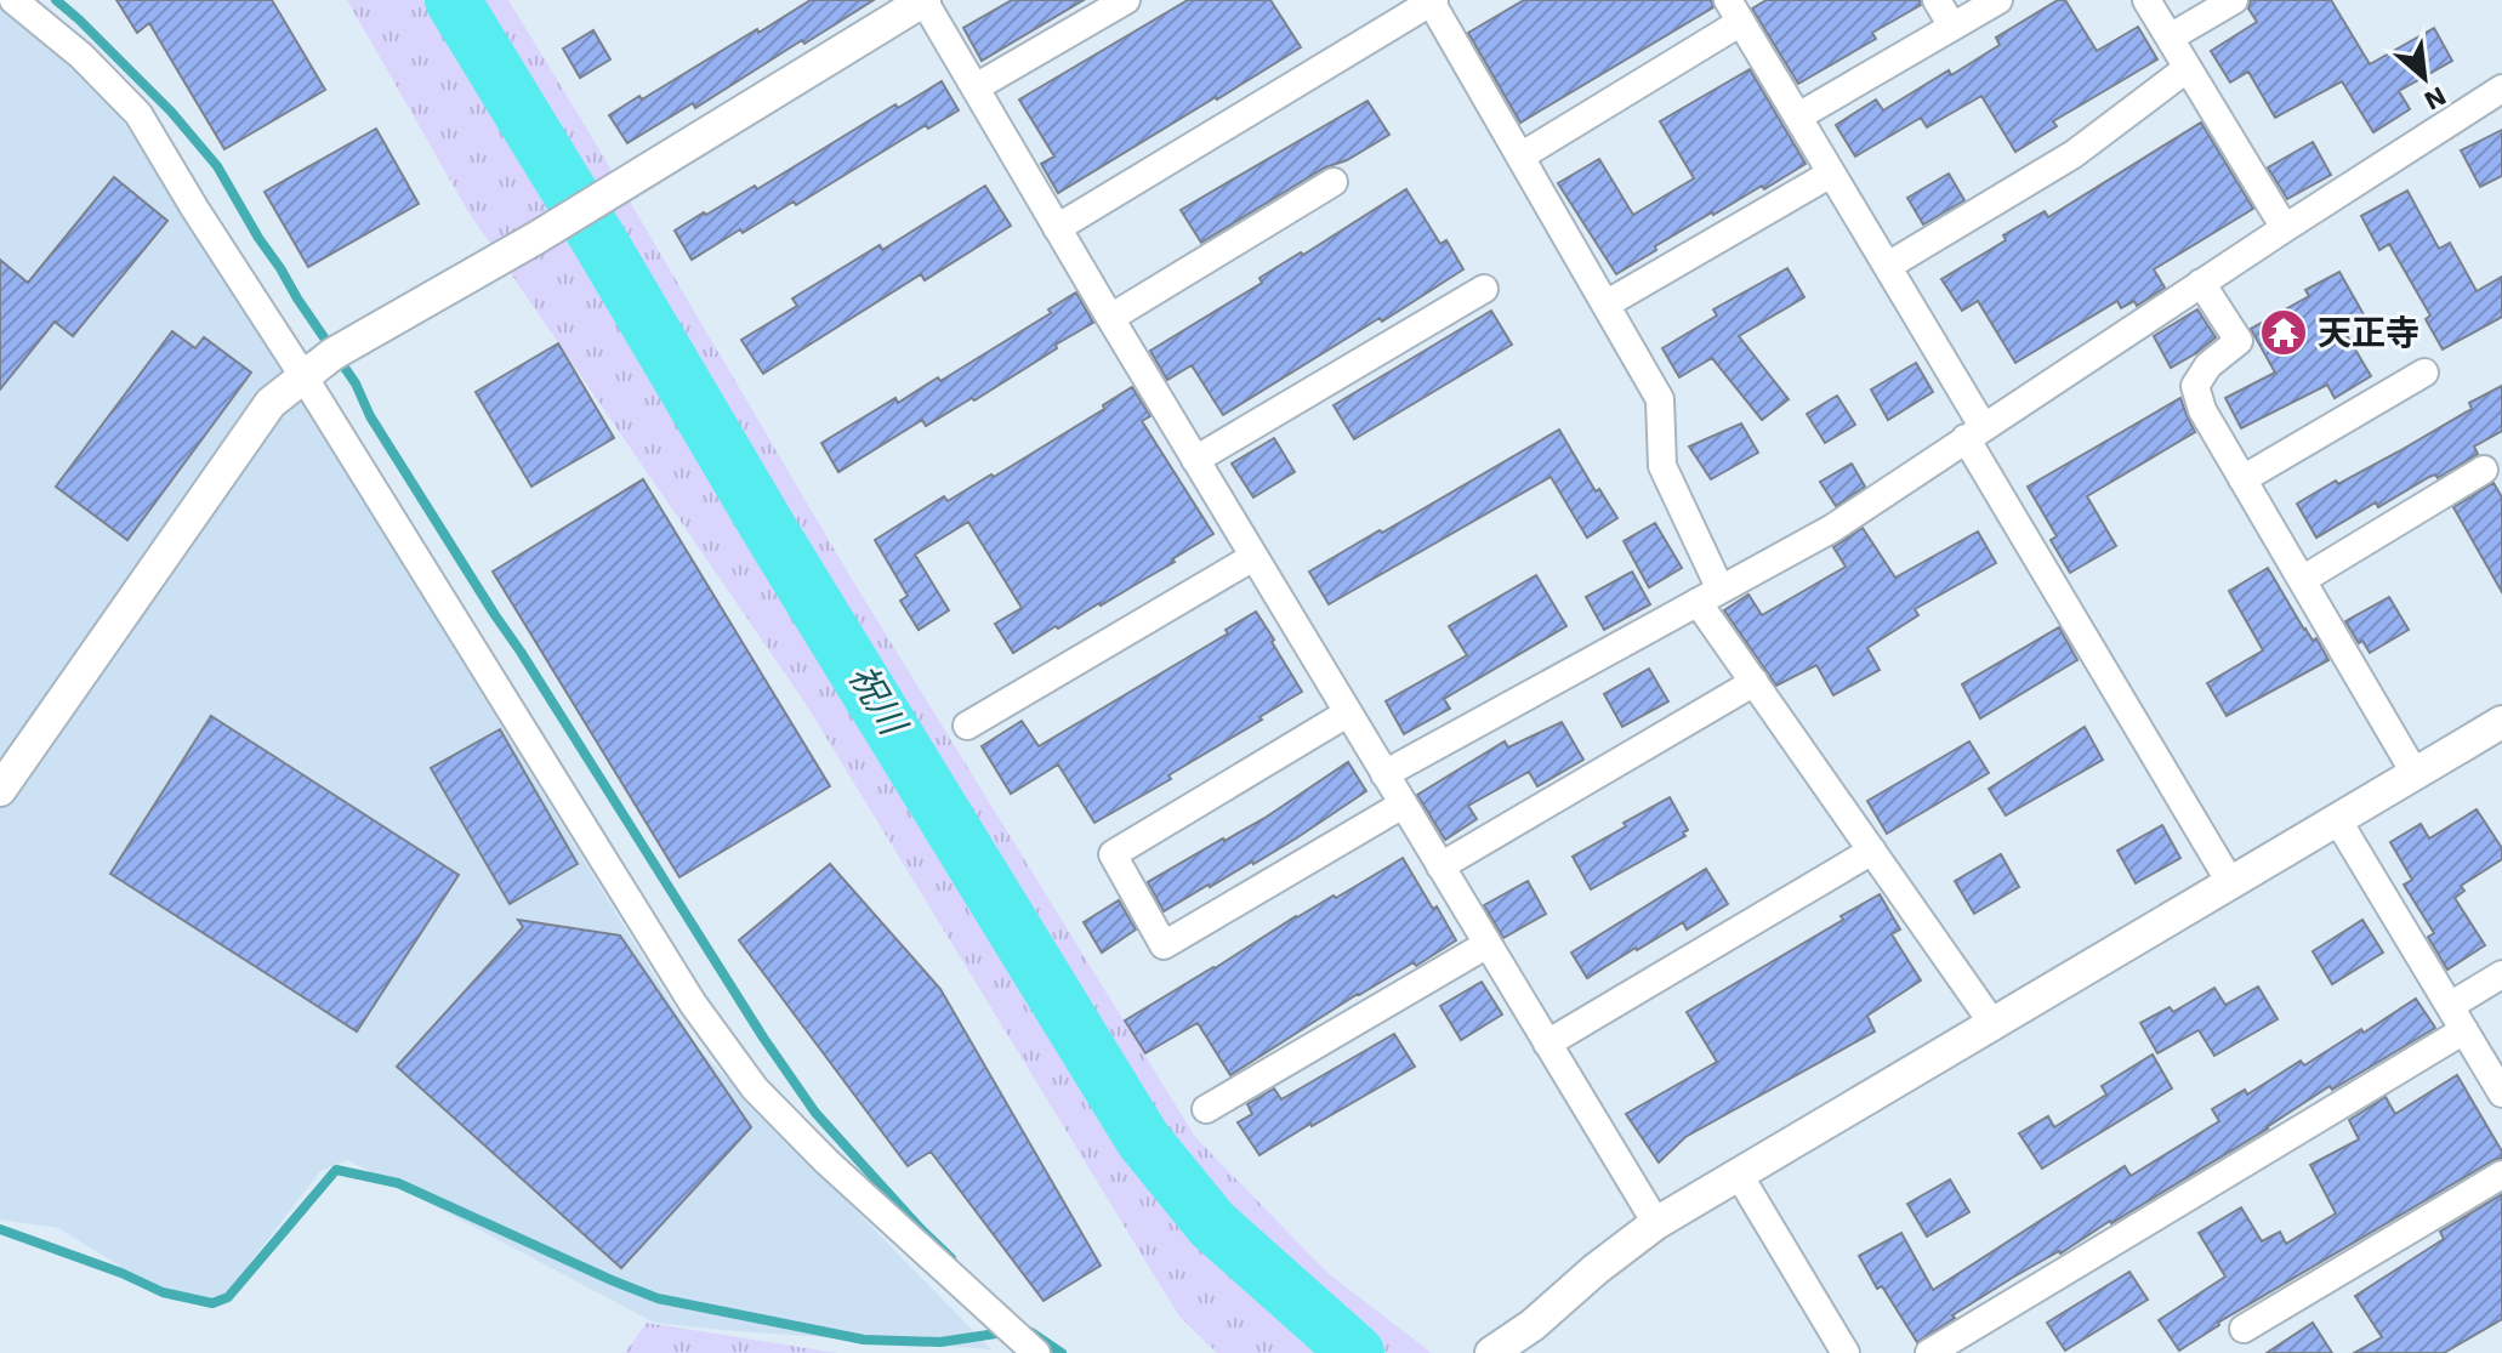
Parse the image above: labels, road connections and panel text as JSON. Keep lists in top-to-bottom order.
{
  "water": ["祝川"],
  "places": {
    "temple": ["天正寺"]
  },
  "north": "bottom right"
}
